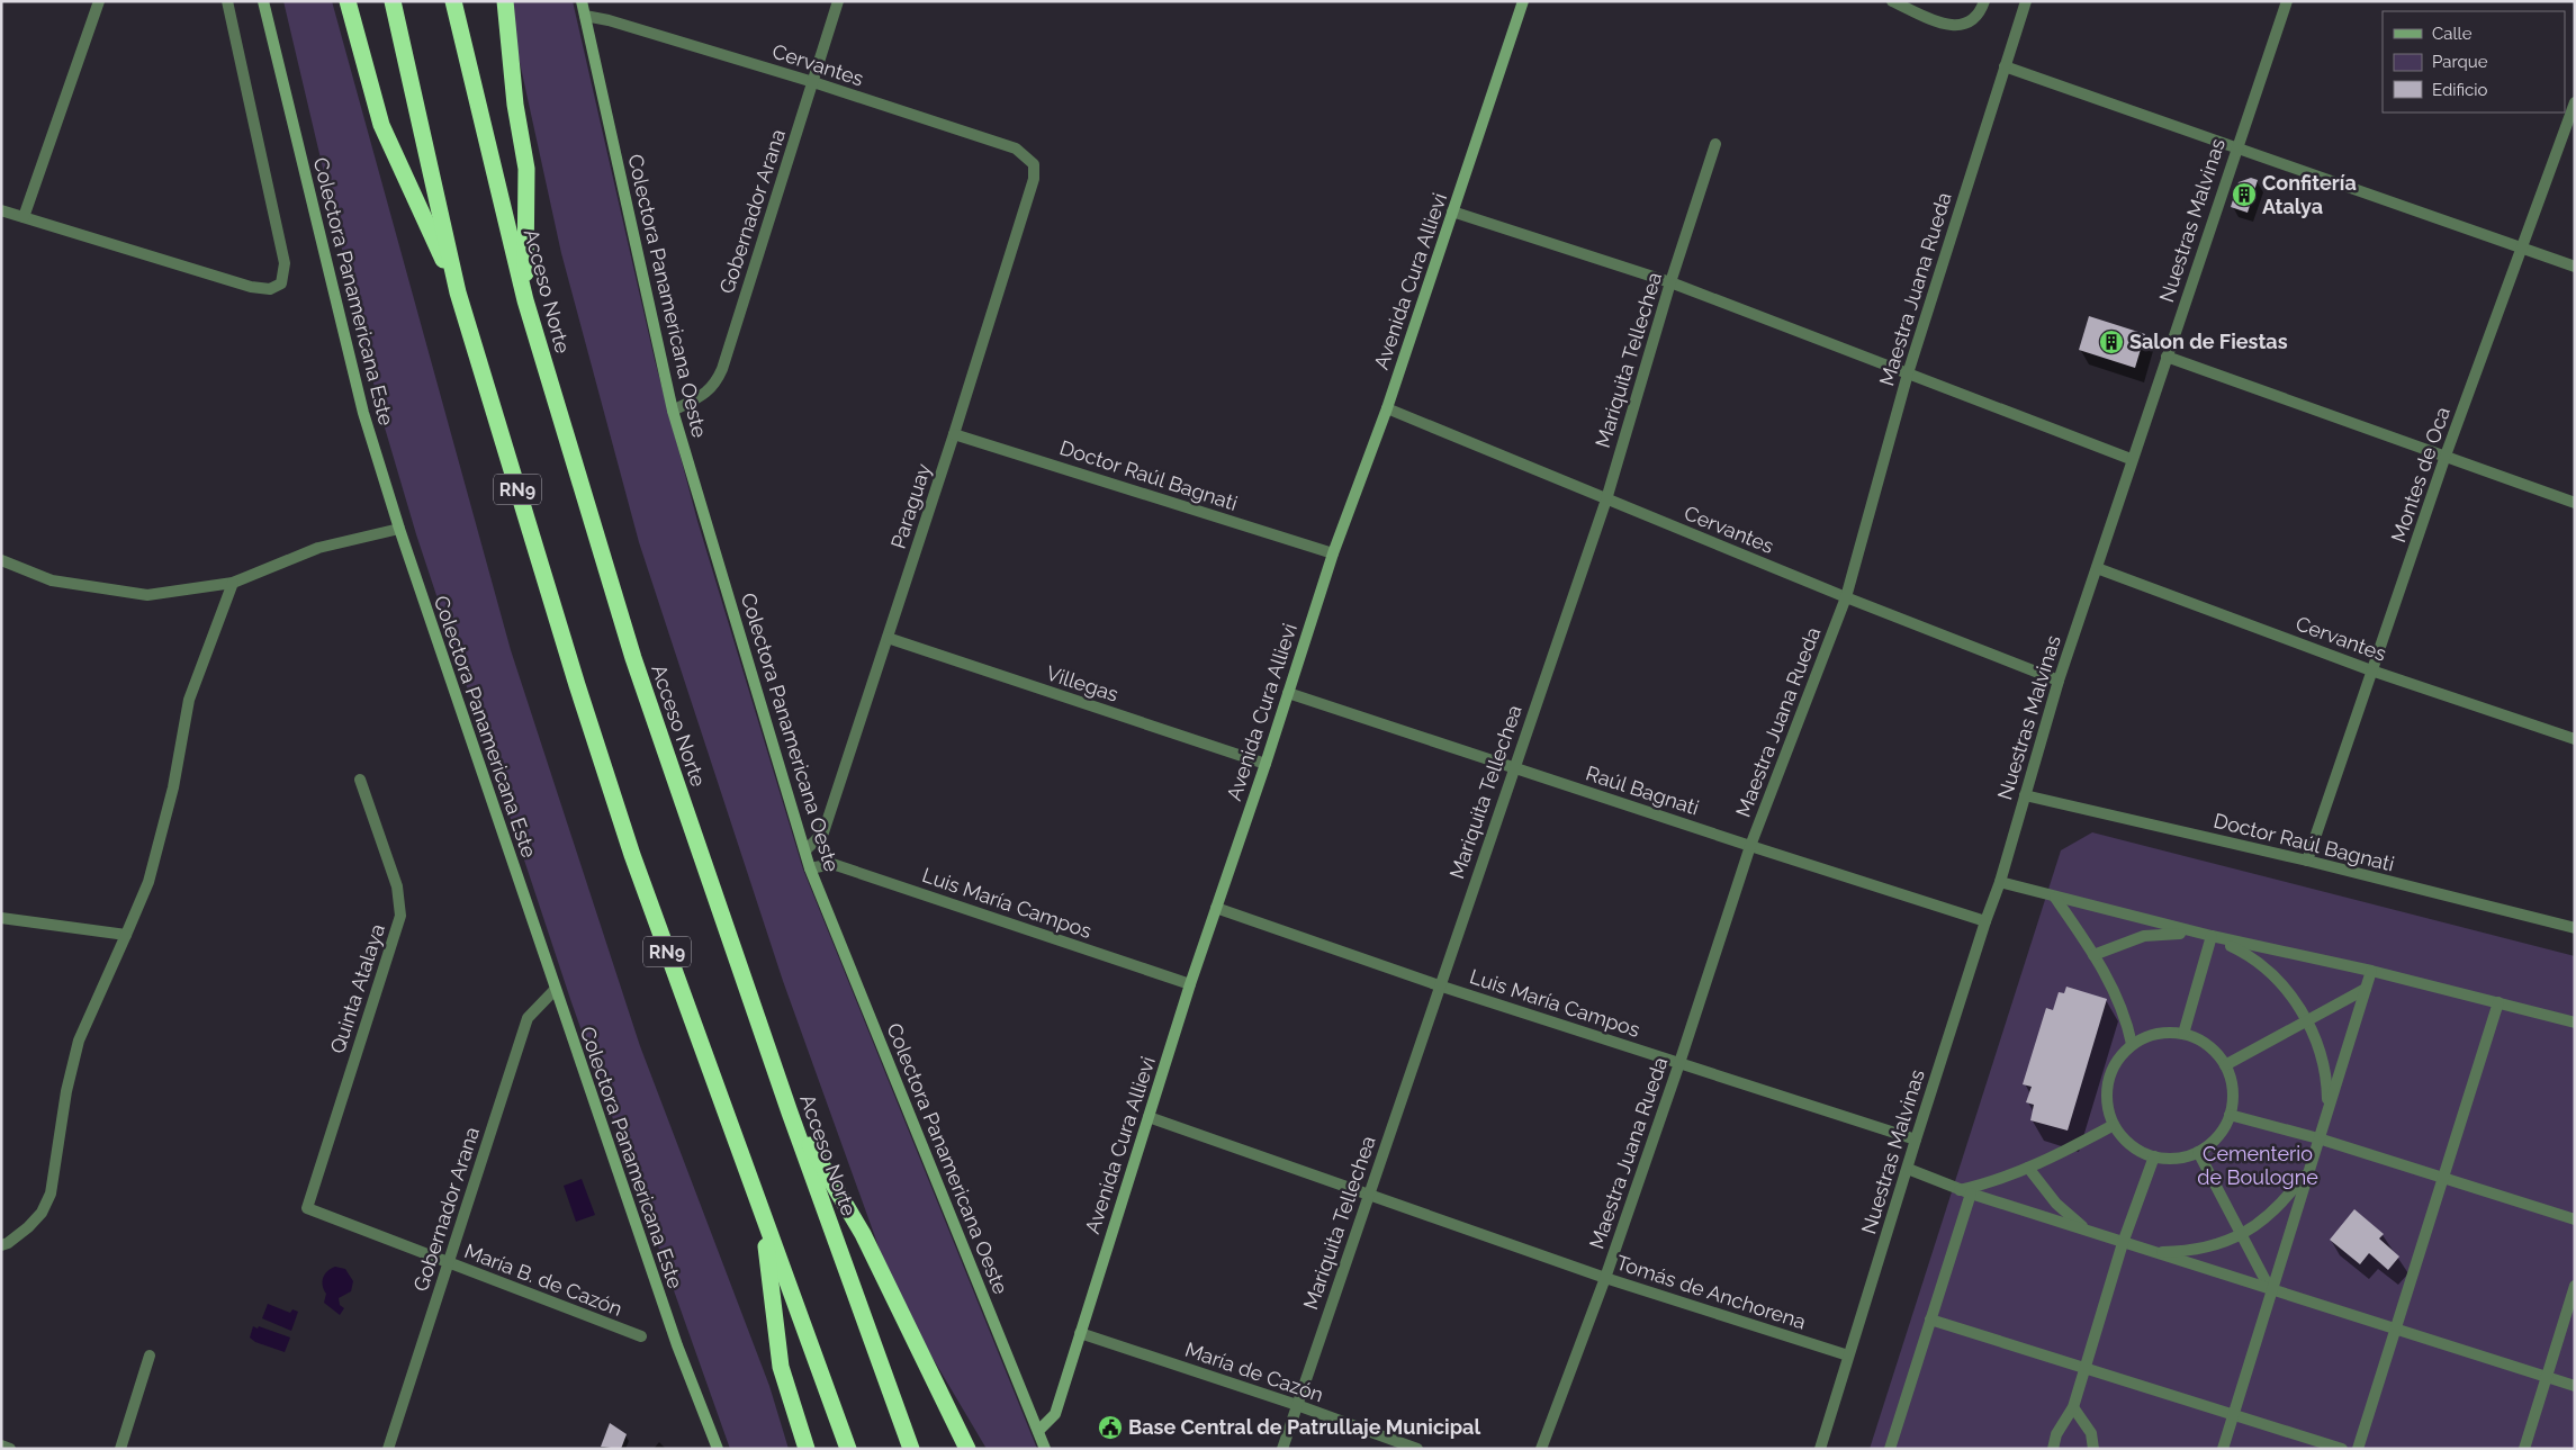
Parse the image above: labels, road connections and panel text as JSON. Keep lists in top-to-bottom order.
{
  "streets": {
    "highway": ["Acceso Norte", "RN9"],
    "street": [
      "Cervantes",
      "Gobernador Arana",
      "Nuestras Malvinas",
      "Avenida Cura Allievi",
      "Maestra Juana Rueda",
      "Colectora Panamericana Este",
      "Colectora Panamericana Oeste",
      "Mariquita Tellechea",
      "Montes de Oca",
      "Doctor Raúl Bagnati",
      "Paraguay",
      "Villegas",
      "Raúl Bagnati",
      "Luis María Campos",
      "Quinta Atalaya",
      "María B. de Cazón",
      "Tomás de Anchorena",
      "María de Cazón"
    ]
  },
  "crossings": [
    ["Cervantes", "Gobernador Arana"],
    ["Cervantes", "Nuestras Malvinas"],
    ["Cervantes", "Avenida Cura Allievi"],
    ["Cervantes", "Maestra Juana Rueda"],
    ["Cervantes", "Colectora Panamericana Oeste"],
    ["Cervantes", "Mariquita Tellechea"],
    ["Cervantes", "Montes de Oca"],
    ["Cervantes", "Paraguay"],
    ["Gobernador Arana", "Colectora Panamericana Este"],
    ["Gobernador Arana", "Colectora Panamericana Oeste"],
    ["Gobernador Arana", "María B. de Cazón"],
    ["Nuestras Malvinas", "Doctor Raúl Bagnati"],
    ["Nuestras Malvinas", "Raúl Bagnati"],
    ["Nuestras Malvinas", "Luis María Campos"],
    ["Nuestras Malvinas", "Tomás de Anchorena"],
    ["Avenida Cura Allievi", "Colectora Panamericana Oeste"],
    ["Avenida Cura Allievi", "Doctor Raúl Bagnati"],
    ["Avenida Cura Allievi", "Villegas"],
    ["Avenida Cura Allievi", "Raúl Bagnati"],
    ["Avenida Cura Allievi", "Luis María Campos"],
    ["Avenida Cura Allievi", "Tomás de Anchorena"],
    ["Avenida Cura Allievi", "María de Cazón"],
    ["Maestra Juana Rueda", "Raúl Bagnati"],
    ["Maestra Juana Rueda", "Luis María Campos"],
    ["Maestra Juana Rueda", "Tomás de Anchorena"],
    ["Colectora Panamericana Oeste", "Paraguay"],
    ["Colectora Panamericana Oeste", "Luis María Campos"],
    ["Mariquita Tellechea", "Raúl Bagnati"],
    ["Mariquita Tellechea", "Luis María Campos"],
    ["Mariquita Tellechea", "Tomás de Anchorena"],
    ["Mariquita Tellechea", "María de Cazón"],
    ["Montes de Oca", "Doctor Raúl Bagnati"],
    ["Doctor Raúl Bagnati", "Paraguay"],
    ["Paraguay", "Villegas"],
    ["Quinta Atalaya", "María B. de Cazón"]
  ],
  "parks": ["Cementerio de Boulogne"],
  "places": {
    "building": ["Confitería Atalya", "Salon de Fiestas"],
    "public building": ["Base Central de Patrullaje Municipal"]
  },
  "legend": ["Calle", "Parque", "Edificio"]
}
